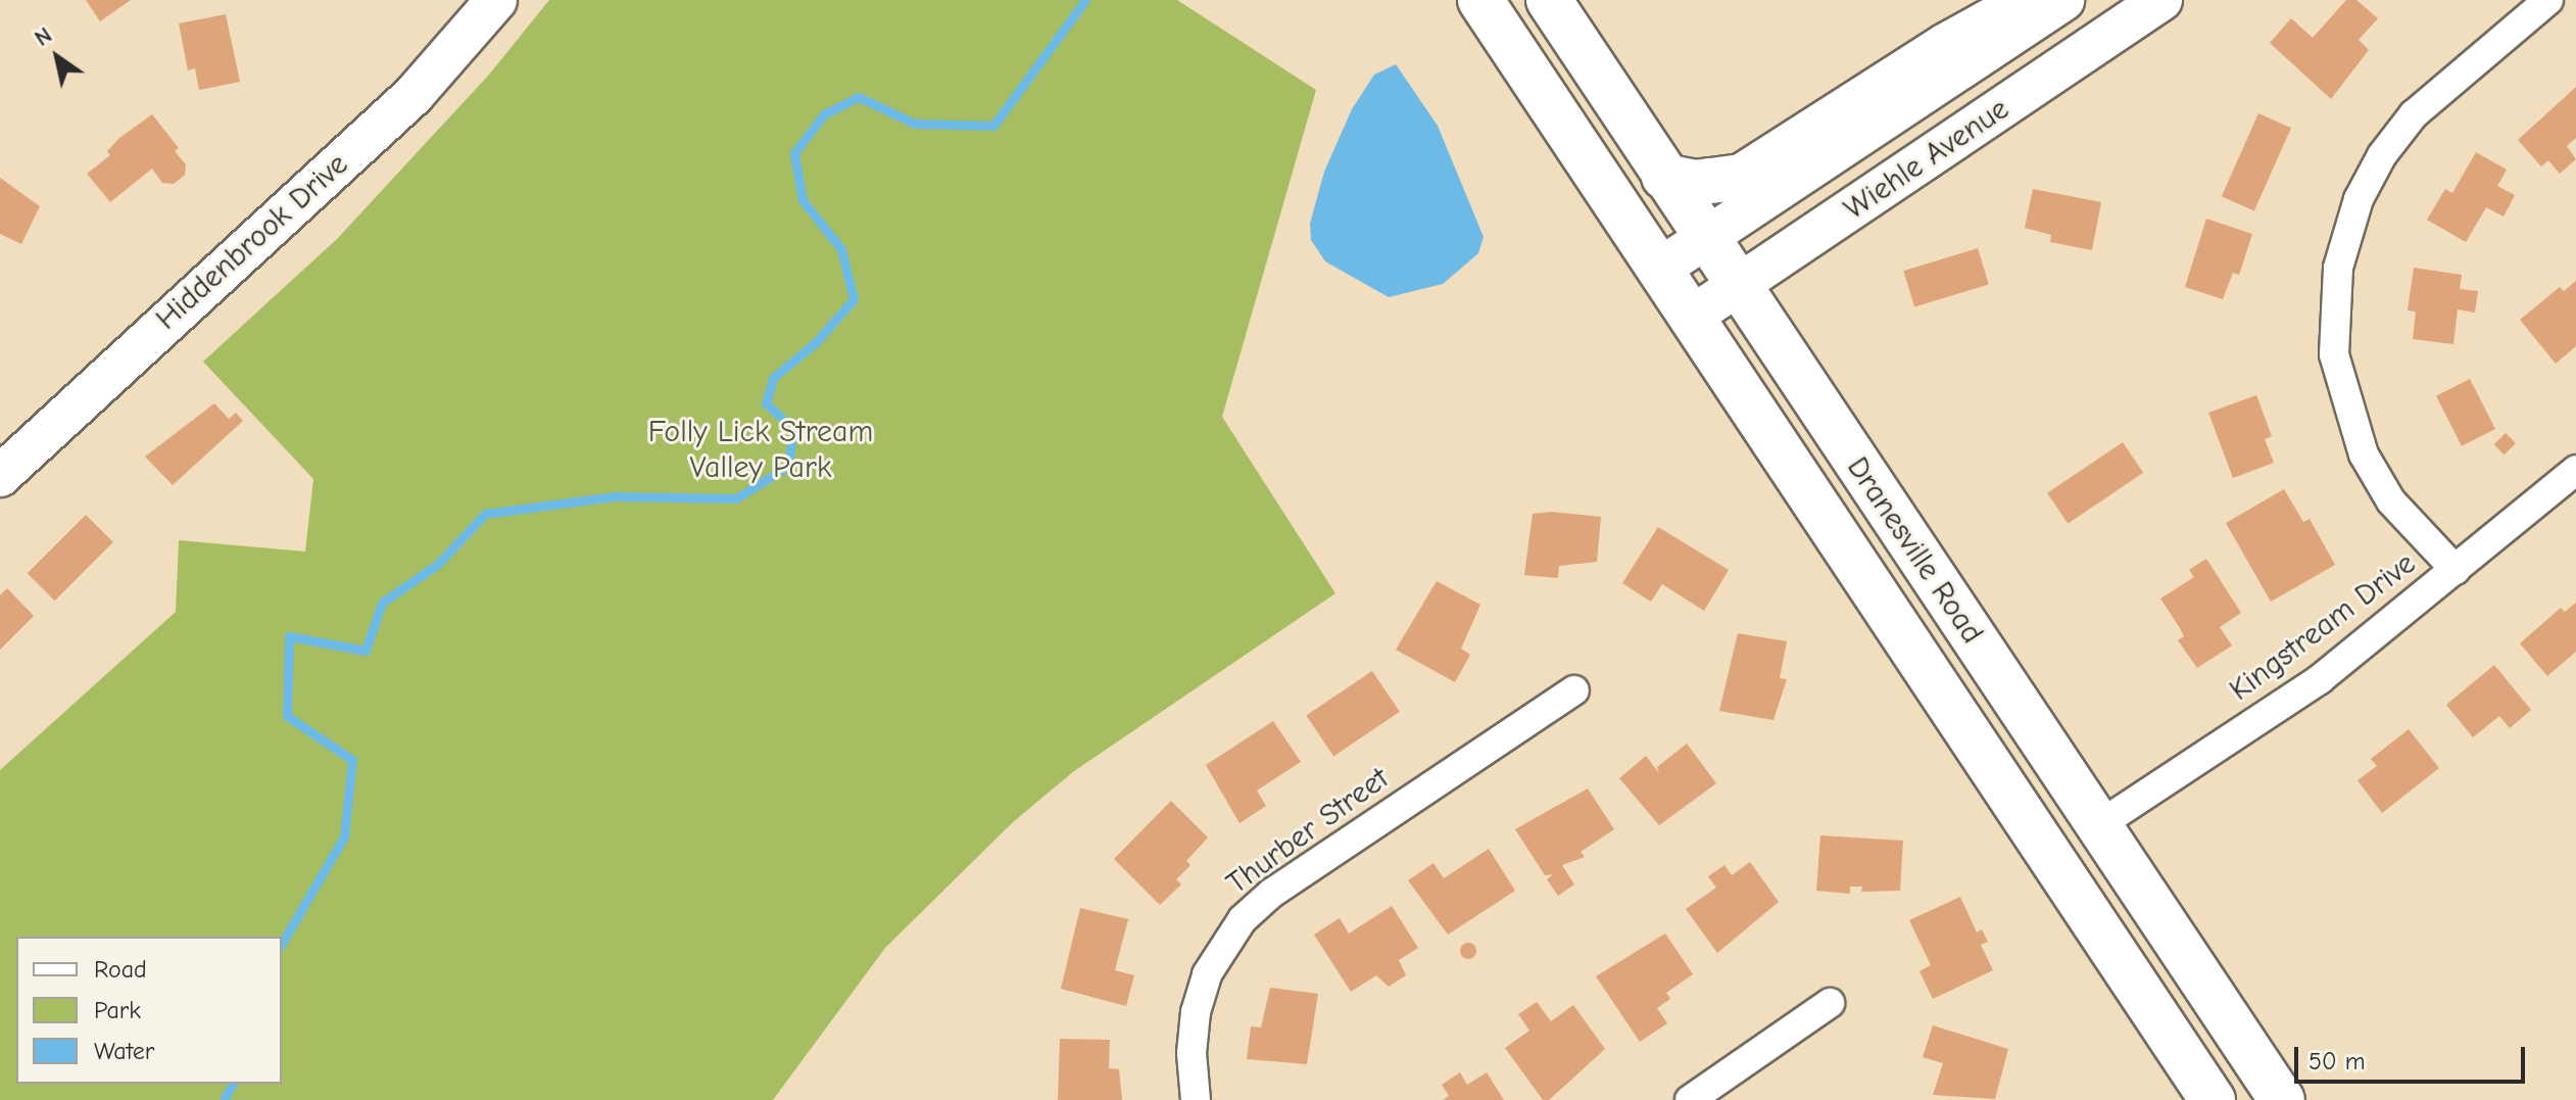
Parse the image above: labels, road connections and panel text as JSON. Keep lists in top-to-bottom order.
{
  "streets": {
    "main road": ["Wiehle Avenue", "Hiddenbrook Drive", "Dranesville Road"],
    "street": ["Kingstream Drive", "Thurber Street"]
  },
  "crossings": [
    ["Wiehle Avenue", "Dranesville Road"],
    ["Dranesville Road", "Kingstream Drive"]
  ],
  "parks": ["Folly Lick Stream Valley Park"],
  "legend": ["Road", "Park", "Water"],
  "scale_bar": "50 m",
  "north": "top left"
}
